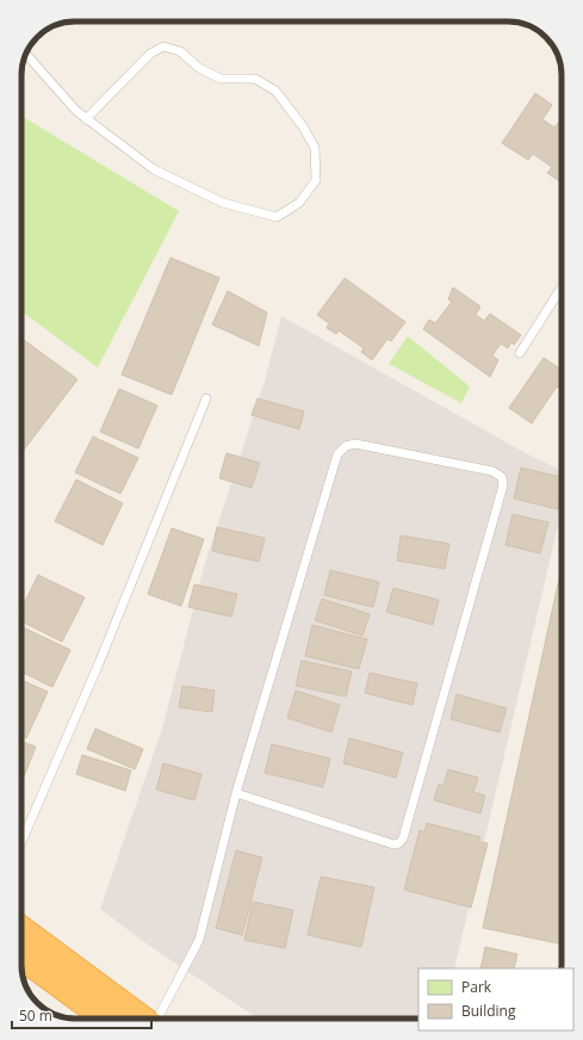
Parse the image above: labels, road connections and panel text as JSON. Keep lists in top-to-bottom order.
{
  "legend": ["Park", "Building"],
  "scale_bar": "50 m"
}
